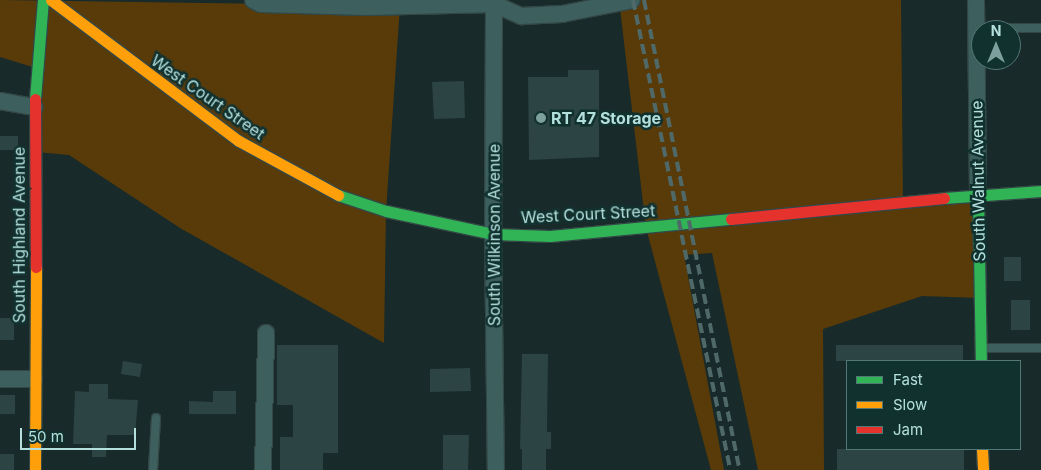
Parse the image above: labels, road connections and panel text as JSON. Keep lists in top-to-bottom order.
{
  "streets": {
    "main road": ["West Court Street", "South Walnut Avenue", "South Highland Avenue"],
    "street": ["South Wilkinson Avenue"]
  },
  "crossings": [
    ["West Court Street", "South Walnut Avenue"],
    ["West Court Street", "South Wilkinson Avenue"]
  ],
  "places": ["RT 47 Storage"],
  "legend": ["Fast", "Slow", "Jam"],
  "scale_bar": "50 m",
  "north": "top"
}
